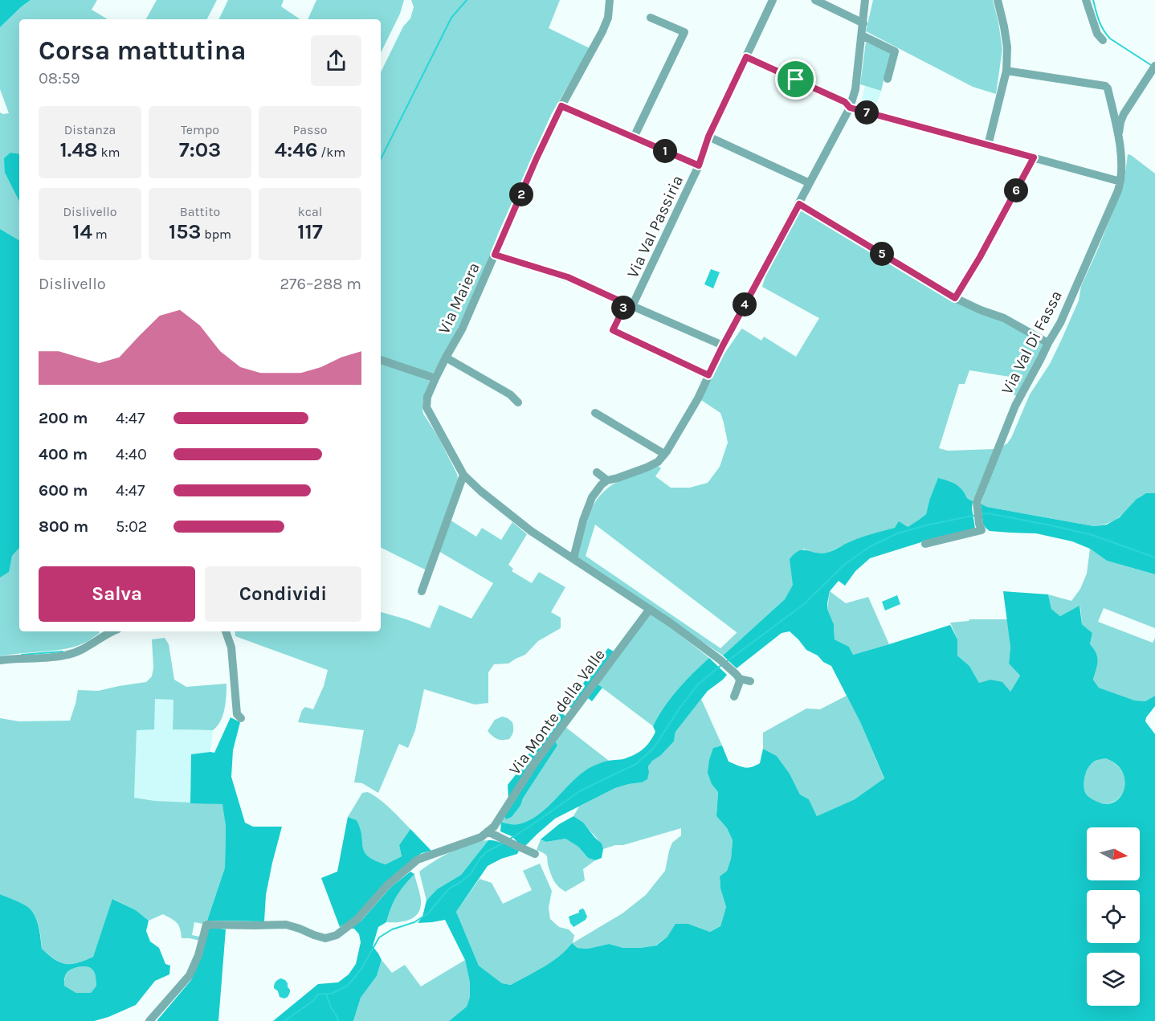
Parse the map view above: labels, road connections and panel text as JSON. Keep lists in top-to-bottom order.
{
  "streets": {
    "street": [
      "Via Val Passiria",
      "Via Maiera",
      "Via Val Di Fassa",
      "Via Monte della Valle"
    ]
  },
  "north": "right",
  "page": {
    "heading": ["Corsa mattutina", "08:59"],
    "pins": [
      "7",
      "1",
      "6",
      "2",
      "5",
      "4",
      "3"
    ],
    "stats": [
      ["Distanza", "1.48 km"],
      ["Tempo", "7:03"],
      ["Passo", "4:46 /km"],
      ["Dislivello", "14 m"],
      ["Battito", "153 bpm"],
      ["kcal", "117"]
    ],
    "chart": ["Dislivello", "276–288 m"],
    "list": [
      {
        "name": "200 m",
        "note": "4:47"
      },
      {
        "name": "400 m",
        "note": "4:40"
      },
      {
        "name": "600 m",
        "note": "4:47"
      },
      {
        "name": "800 m",
        "note": "5:02"
      }
    ],
    "buttons": ["Salva", "Condividi"]
  }
}
